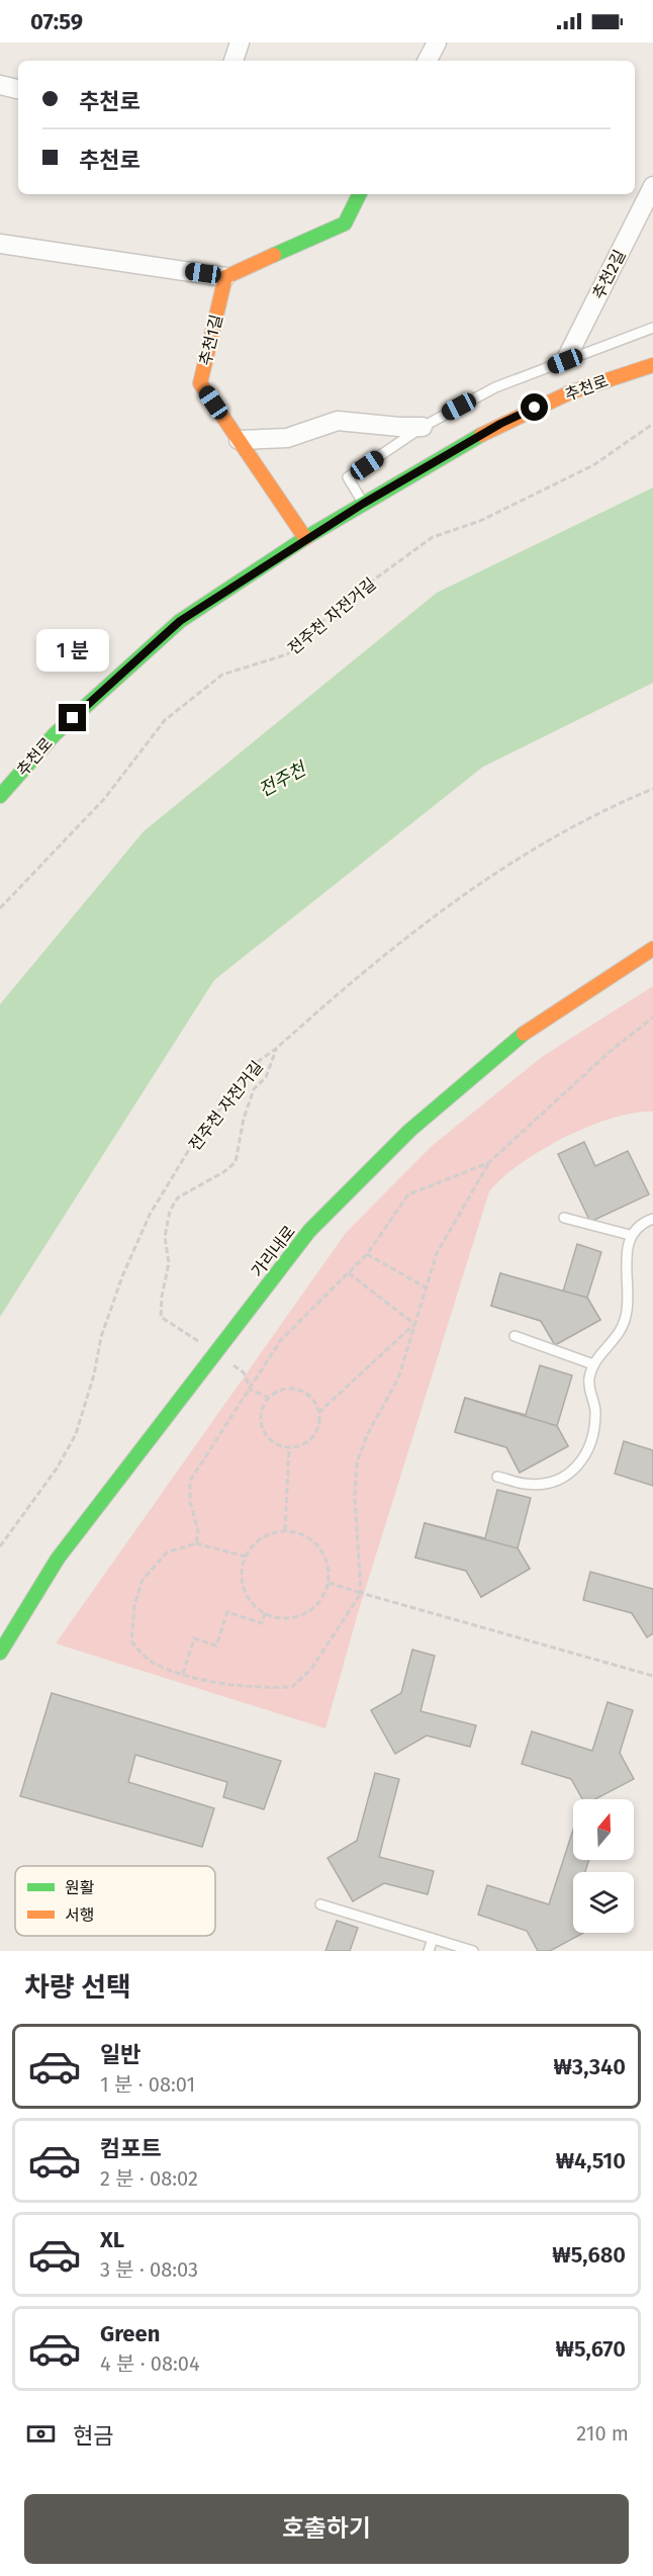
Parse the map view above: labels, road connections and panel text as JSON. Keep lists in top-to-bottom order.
{
  "streets": {
    "street": [
      "추천2길",
      "추천1길",
      "추천로",
      "가리내로"
    ],
    "path": ["전주천 자전거길"]
  },
  "crossings": [
    ["추천2길", "추천로"],
    ["추천1길", "추천로"]
  ],
  "water": ["전주천"],
  "legend": ["원활", "서행"],
  "north": "top",
  "page": {
    "status": "07:59",
    "banner": ["추천로", "추천로"],
    "bubble": "1 분",
    "heading": "차량 선택",
    "list": [
      {
        "name": "일반",
        "note": "1 분 · 08:01",
        "value": "₩3,340"
      },
      {
        "name": "컴포트",
        "note": "2 분 · 08:02",
        "value": "₩4,510"
      },
      {
        "name": "XL",
        "note": "3 분 · 08:03",
        "value": "₩5,680"
      },
      {
        "name": "Green",
        "note": "4 분 · 08:04",
        "value": "₩5,670"
      }
    ],
    "pay": ["현금", "210 m"],
    "buttons": "호출하기"
  }
}
